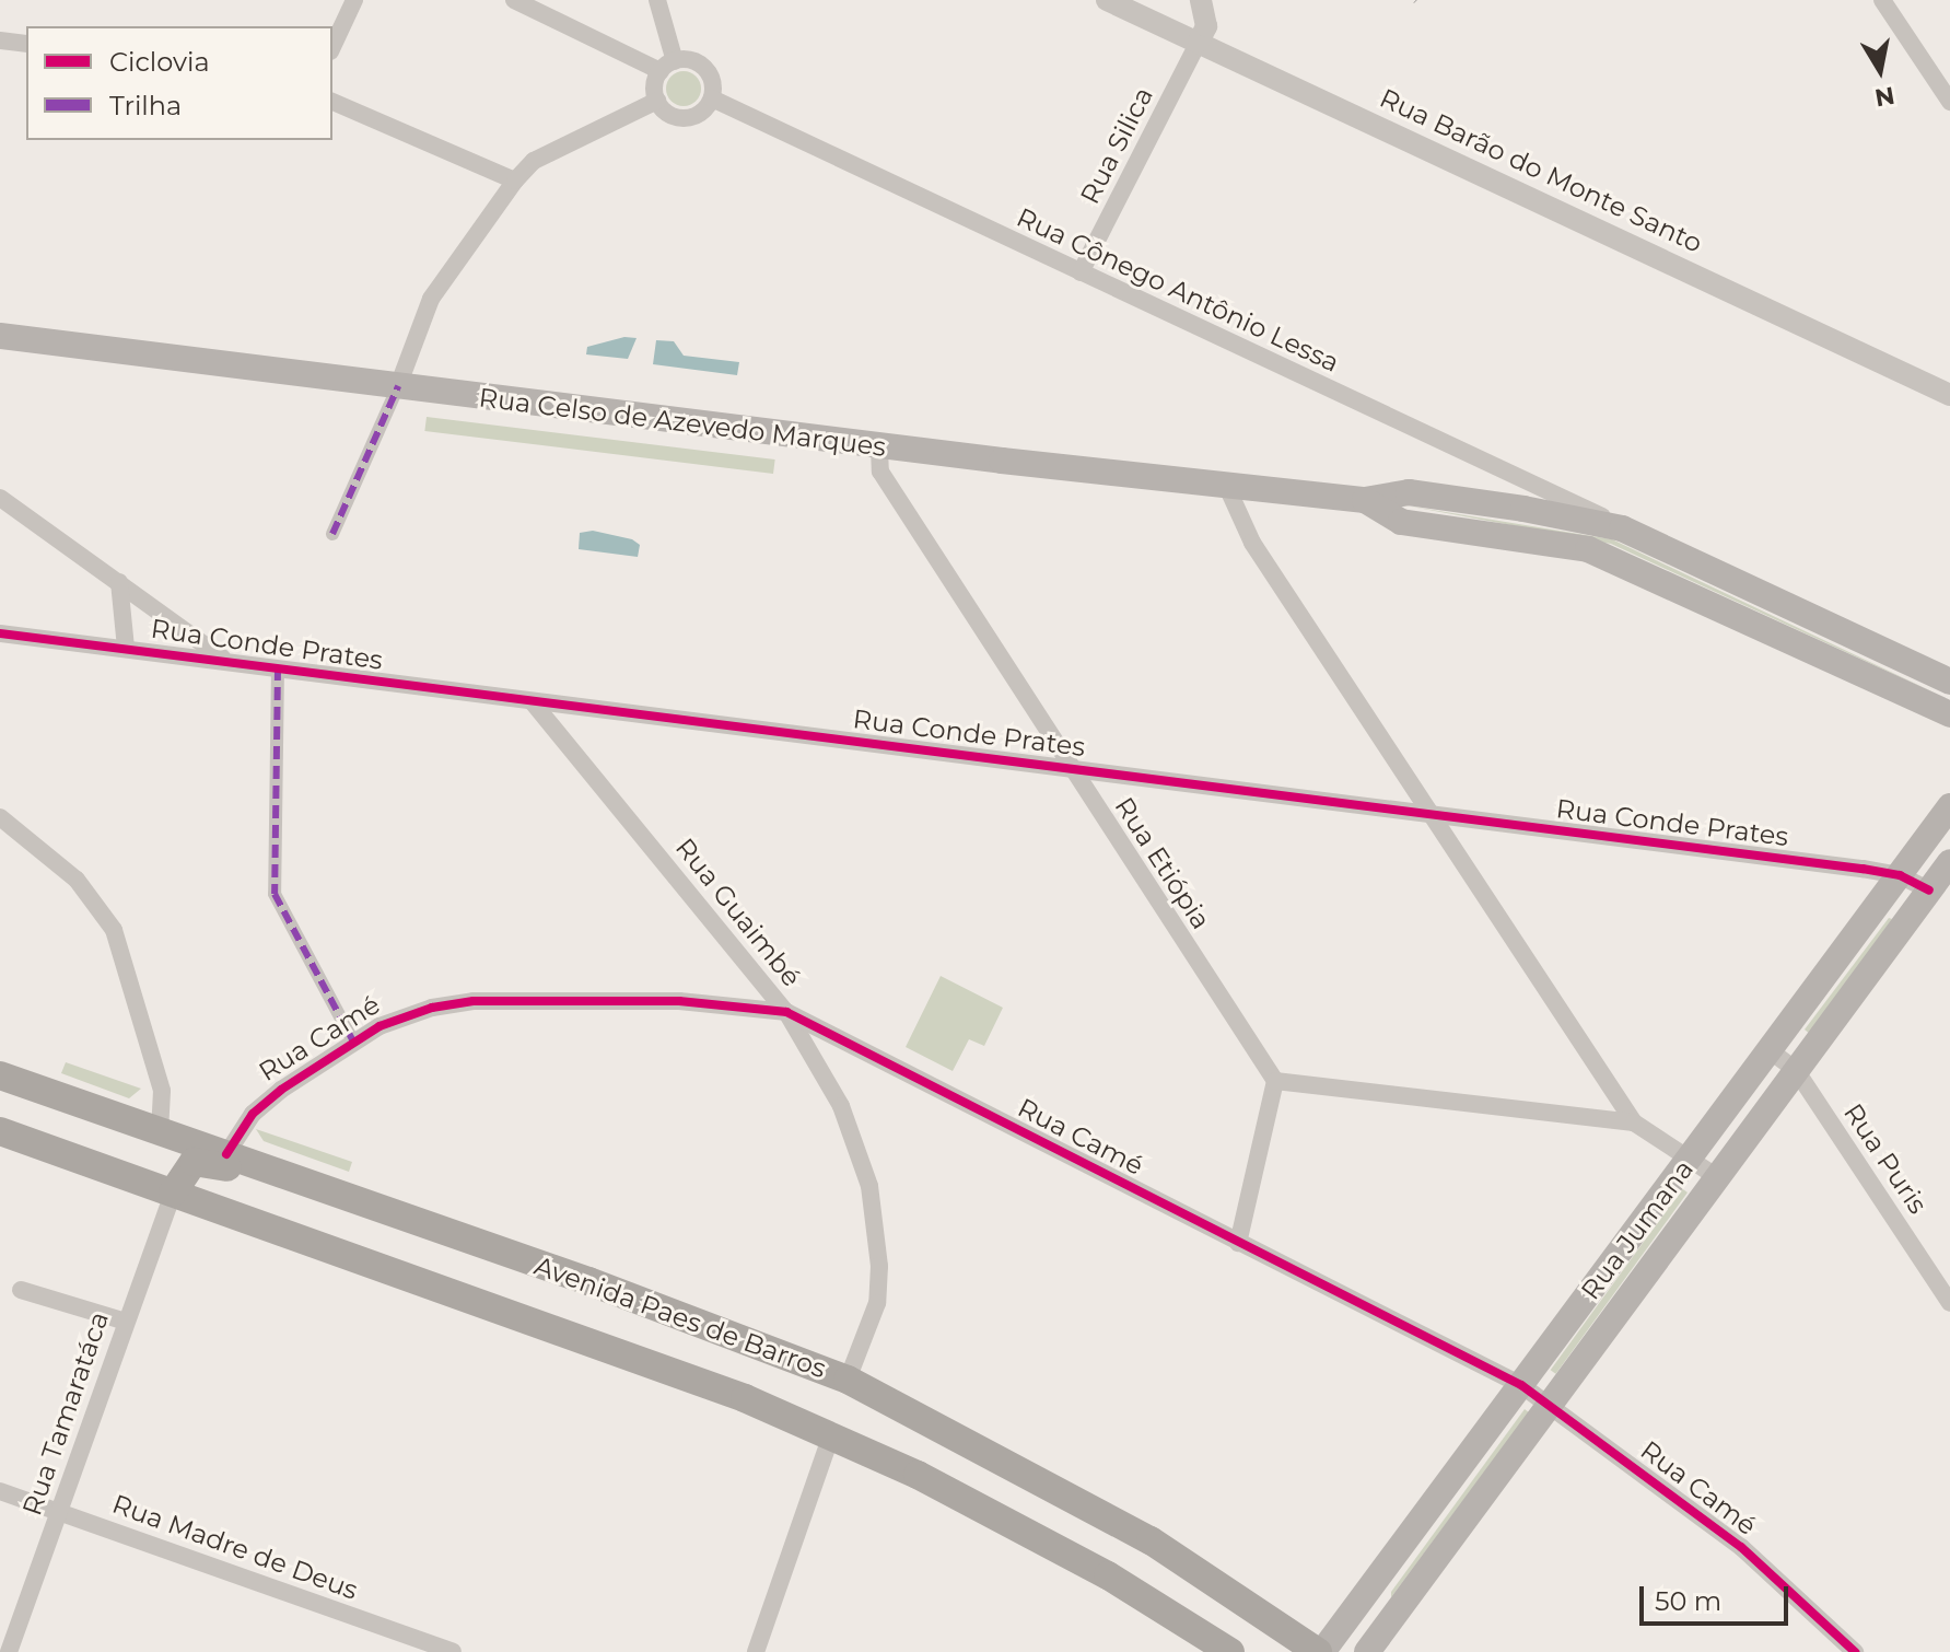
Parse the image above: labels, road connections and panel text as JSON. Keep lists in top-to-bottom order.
{
  "streets": {
    "main road": ["Rua Celso de Azevedo Marques", "Rua Jumana", "Avenida Paes de Barros"],
    "street": [
      "Rua Silica",
      "Rua Barão do Monte Santo",
      "Rua Cônego Antônio Lessa",
      "Rua Conde Prates",
      "Rua Etiópia",
      "Rua Guaimbé",
      "Rua Camé",
      "Rua Puris",
      "Rua Tamaratáca",
      "Rua Madre de Deus"
    ]
  },
  "crossings": [
    ["Rua Silica", "Rua Barão do Monte Santo"],
    ["Rua Silica", "Rua Cônego Antônio Lessa"],
    ["Rua Cônego Antônio Lessa", "Rua Celso de Azevedo Marques"],
    ["Rua Celso de Azevedo Marques", "Rua Etiópia"],
    ["Rua Conde Prates", "Rua Etiópia"],
    ["Rua Conde Prates", "Rua Guaimbé"],
    ["Rua Conde Prates", "Rua Jumana"],
    ["Rua Guaimbé", "Rua Camé"],
    ["Rua Guaimbé", "Avenida Paes de Barros"],
    ["Rua Camé", "Rua Jumana"],
    ["Rua Camé", "Avenida Paes de Barros"],
    ["Rua Puris", "Rua Jumana"],
    ["Rua Jumana", "Avenida Paes de Barros"],
    ["Avenida Paes de Barros", "Rua Tamaratáca"],
    ["Rua Tamaratáca", "Rua Madre de Deus"]
  ],
  "legend": ["Ciclovia", "Trilha"],
  "scale_bar": "50 m",
  "north": "bottom"
}
